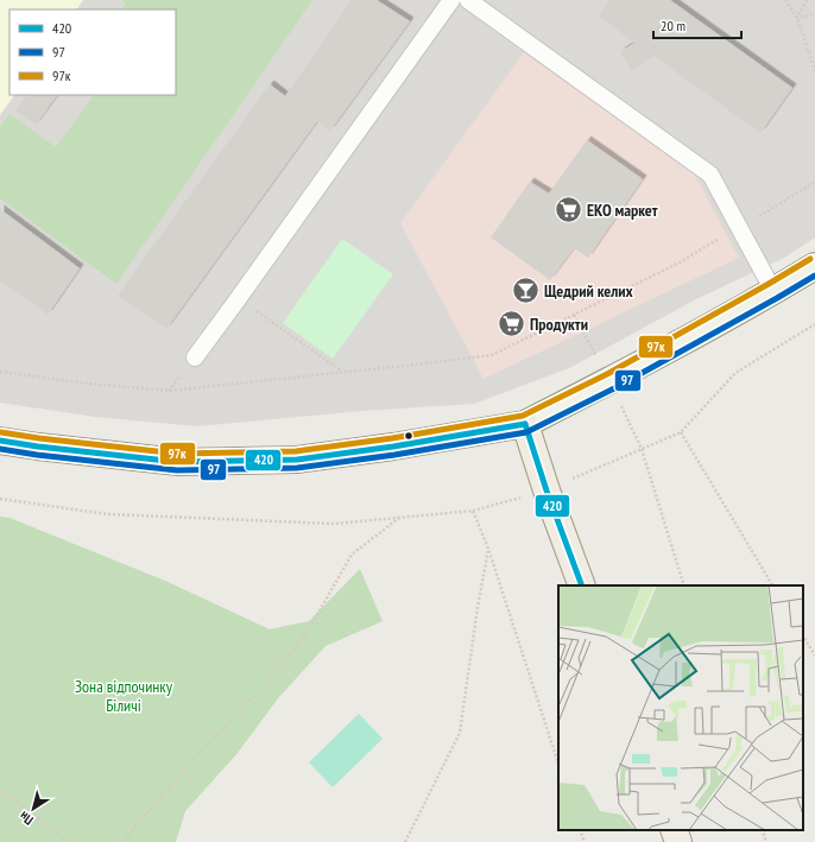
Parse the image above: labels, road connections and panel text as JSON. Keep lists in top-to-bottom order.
{
  "parks": ["Зона відпочинку Біличі"],
  "places": {
    "supermarket": ["ЕКО маркет", "Продукти"],
    "bar": ["Щедрий келих"]
  },
  "lines": ["transit line 97к", "transit line 97", "transit line 420"],
  "legend": ["420", "97", "97к"],
  "scale_bar": "20 m",
  "north": "bottom left"
}
